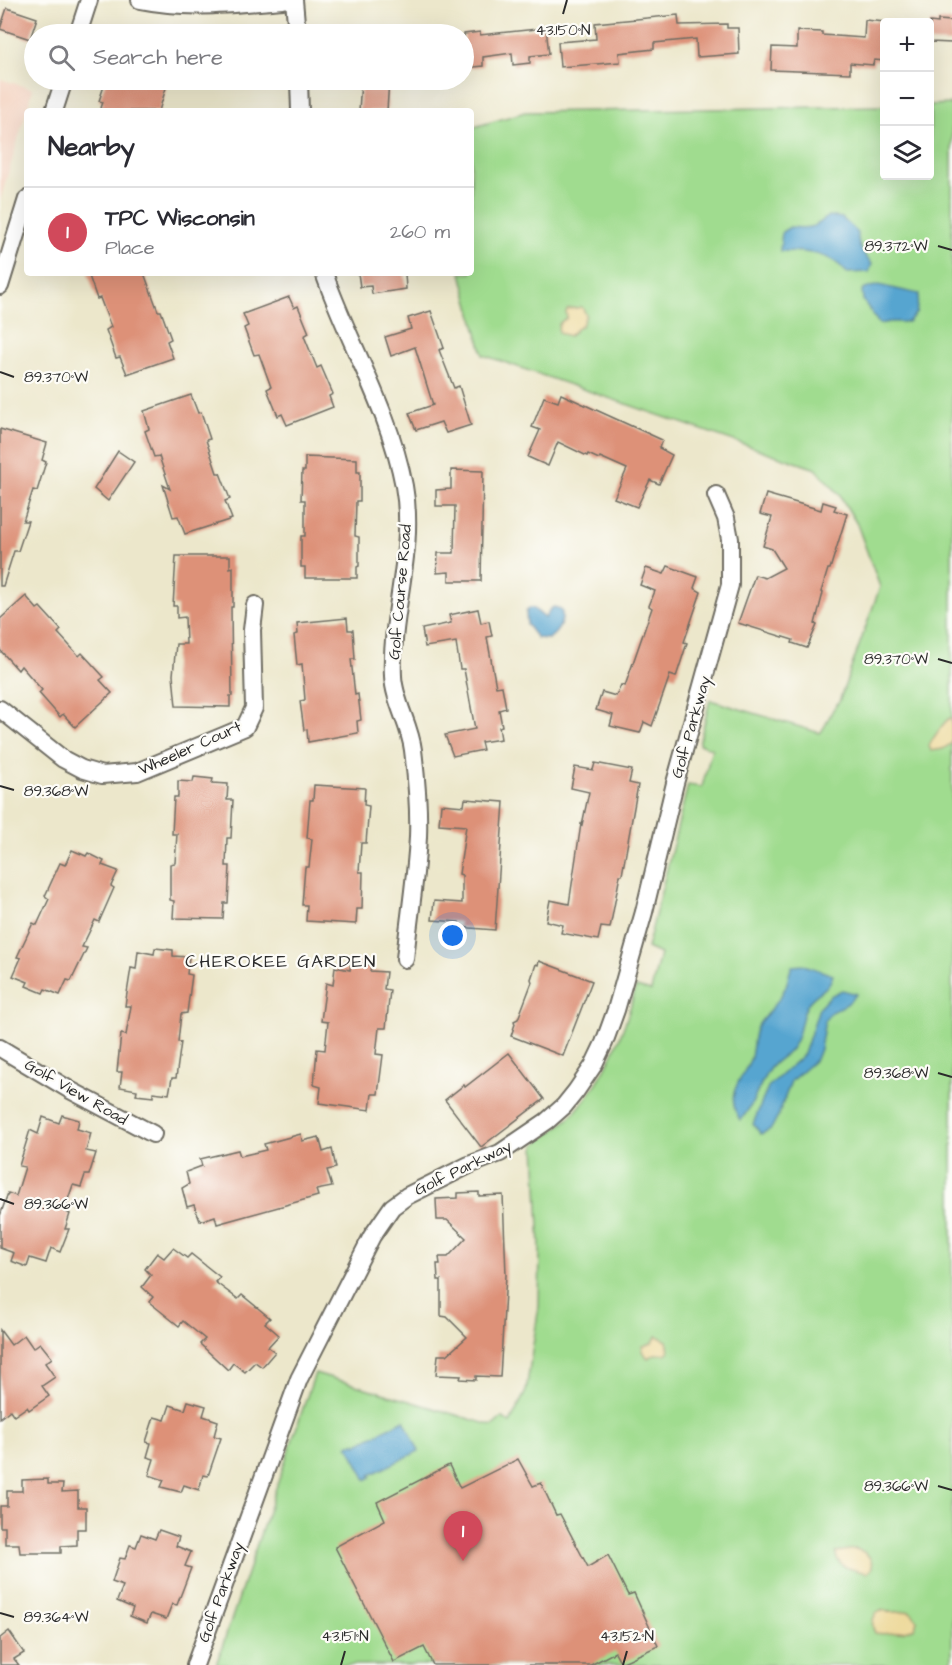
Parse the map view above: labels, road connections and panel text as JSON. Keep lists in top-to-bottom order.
{
  "streets": {
    "street": [
      "Golf Course Road",
      "Golf Parkway",
      "Wheeler Court",
      "Golf View Road"
    ]
  },
  "districts": ["CHEROKEE GARDEN"],
  "page": {
    "map_buttons": ["+", "−"],
    "search": "Search here",
    "heading": "Nearby",
    "list": [
      {
        "mark": "1",
        "name": "TPC Wisconsin",
        "note": "Place",
        "value": "260 m"
      }
    ],
    "pins": "1"
  },
  "coordinates": [
    "43.150°N",
    "89.372°W",
    "89.370°W",
    "89.368°W",
    "89.366°W",
    "89.364°W",
    "43.151°N",
    "43.152°N"
  ]
}
